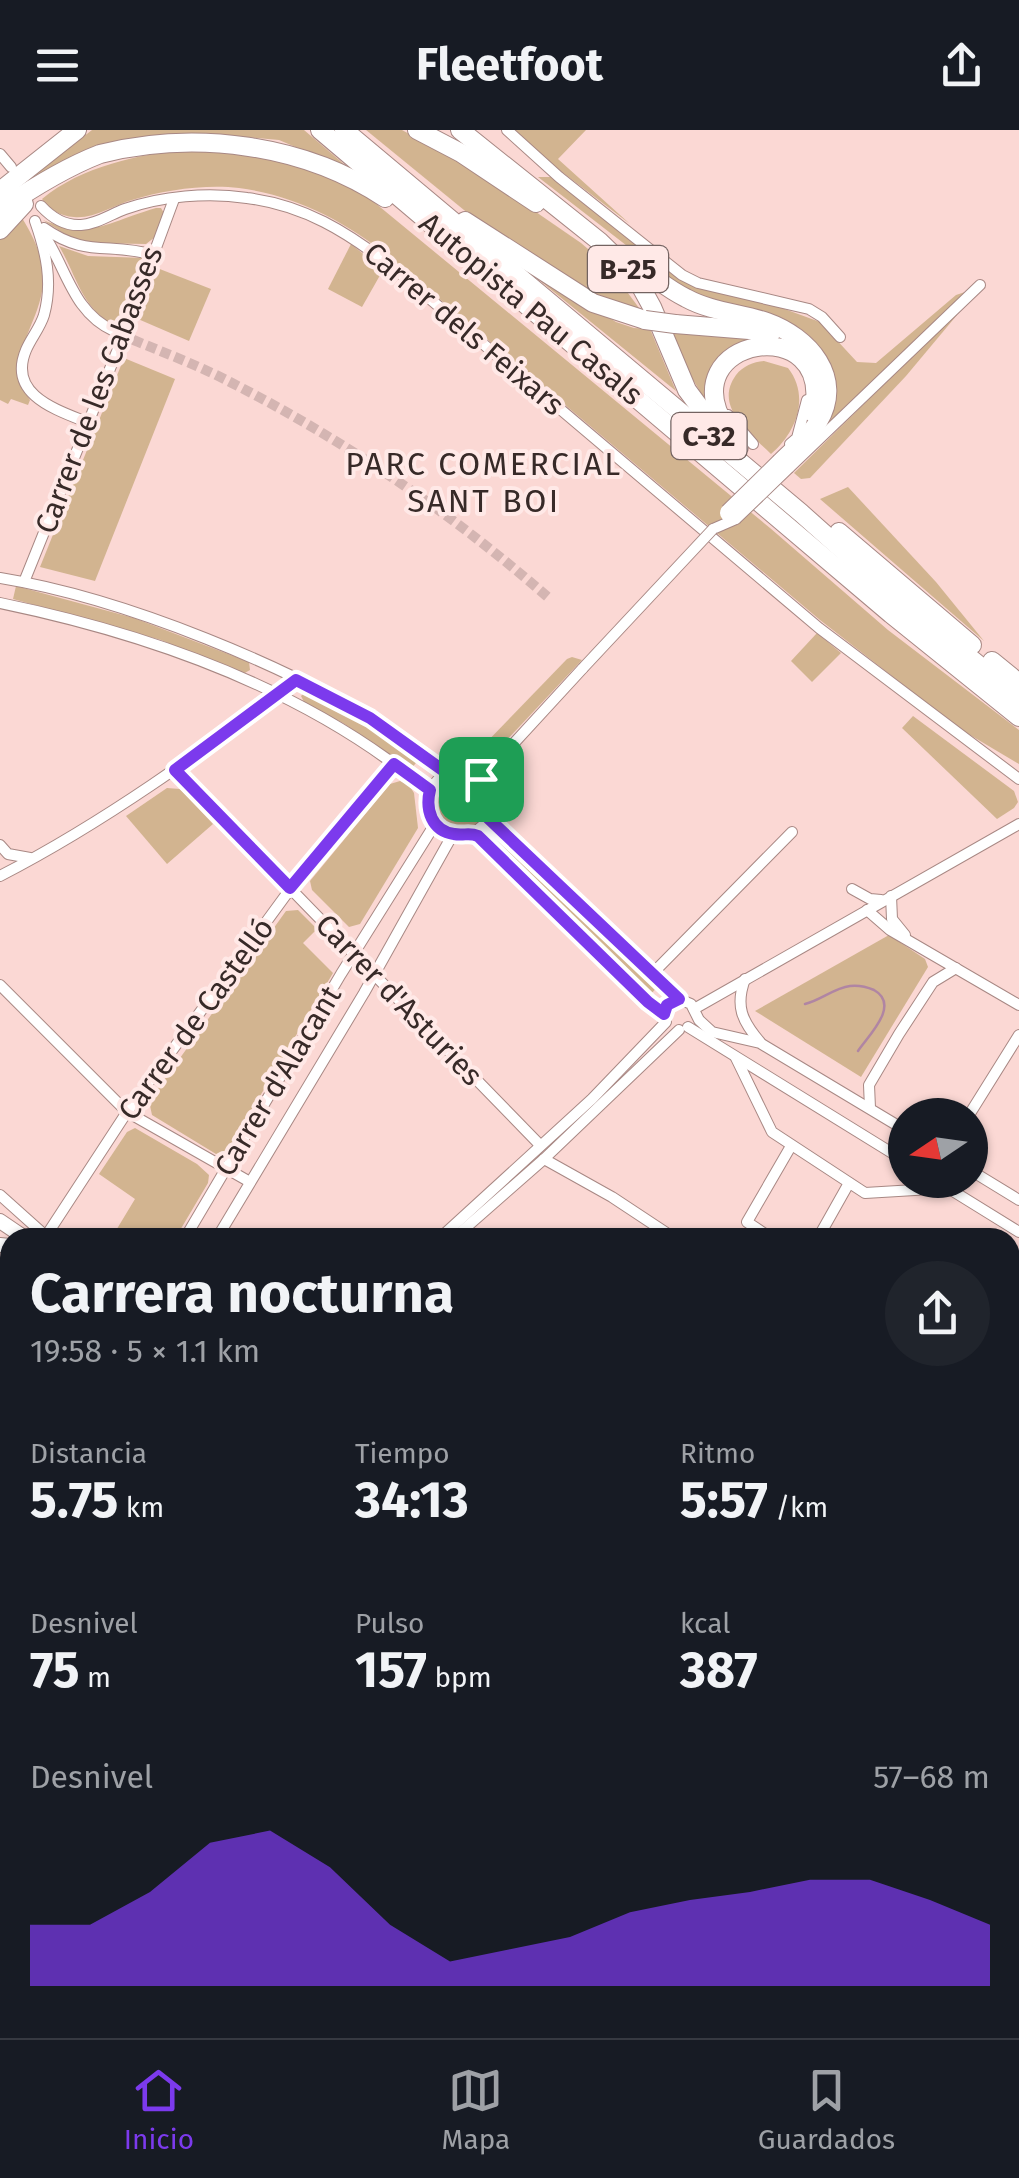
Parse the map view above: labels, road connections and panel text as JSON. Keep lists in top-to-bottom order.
{
  "streets": {
    "highway": ["B-25", "Autopista Pau Casals", "C-32"],
    "street": [
      "Carrer dels Feixars",
      "Carrer de les Cabasses",
      "Carrer d'Asturies",
      "Carrer de Castelló",
      "Carrer d'Alacant"
    ]
  },
  "crossings": [
    ["Carrer dels Feixars", "Carrer de les Cabasses"],
    ["Carrer d'Asturies", "Carrer de Castelló"],
    ["Carrer d'Asturies", "Carrer d'Alacant"]
  ],
  "districts": ["PARC COMERCIAL SANT BOI"],
  "north": "left",
  "page": {
    "header": "Fleetfoot",
    "heading": ["Carrera nocturna", "19:58 · 5 × 1.1 km"],
    "stats": [
      ["Distancia", "5.75 km"],
      ["Tiempo", "34:13"],
      ["Ritmo", "5:57 /km"],
      ["Desnivel", "75 m"],
      ["Pulso", "157 bpm"],
      ["kcal", "387"]
    ],
    "chart": ["Desnivel", "57–68 m"],
    "tabs": ["Inicio", "Mapa", "Guardados"]
  }
}
